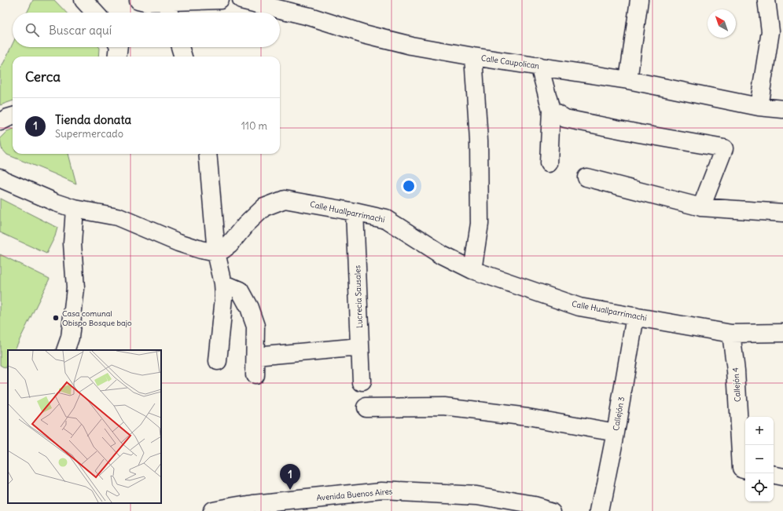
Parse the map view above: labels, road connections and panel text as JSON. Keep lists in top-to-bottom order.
{
  "streets": {
    "street": [
      "Calle Caupolican",
      "Calle Huallparrimachi",
      "Lucrecia Sausales",
      "Callejón 4",
      "Callejón 3",
      "Avenida Buenos Aires"
    ]
  },
  "crossings": [
    ["Calle Huallparrimachi", "Lucrecia Sausales"],
    ["Calle Huallparrimachi", "Callejón 4"],
    ["Calle Huallparrimachi", "Callejón 3"]
  ],
  "places": ["Casa comunal Obispo Bosque bajo"],
  "north": "top left",
  "page": {
    "search": "Buscar aquí",
    "heading": "Cerca",
    "list": [
      {
        "mark": "1",
        "name": "Tienda donata",
        "note": "Supermercado",
        "value": "110 m"
      }
    ],
    "map_buttons": ["+", "−"],
    "pins": "1"
  }
}
